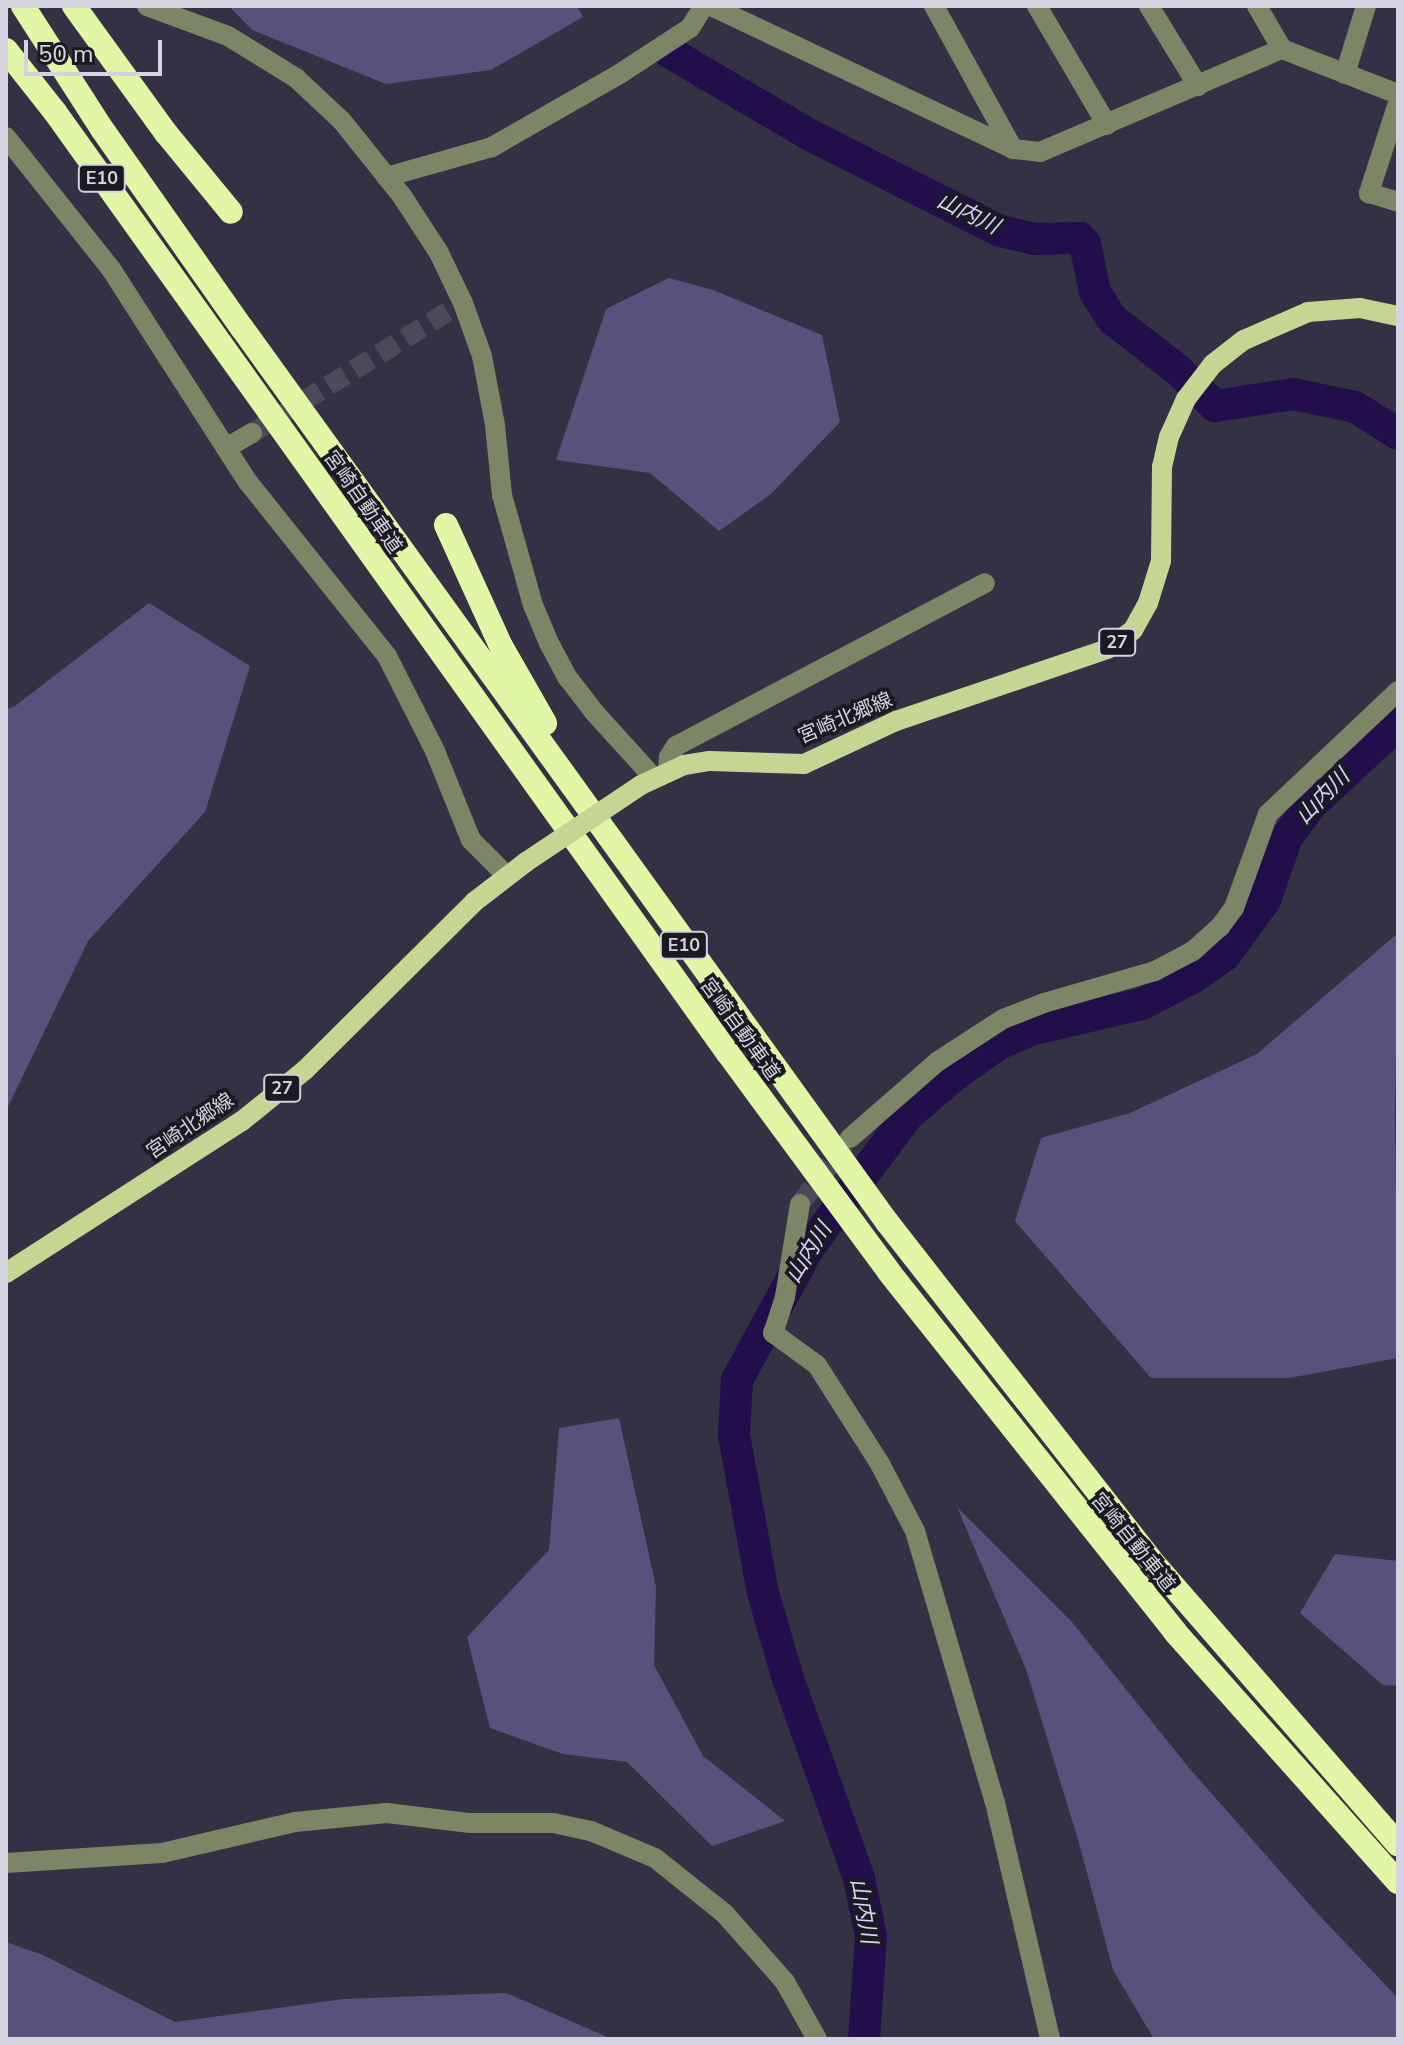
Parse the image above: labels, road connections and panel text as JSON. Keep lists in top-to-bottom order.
{
  "streets": {
    "highway": ["E10", "宮崎自動車道"],
    "main road": ["27", "宮崎北郷線"]
  },
  "water": ["山内川"],
  "scale_bar": "50 m"
}
